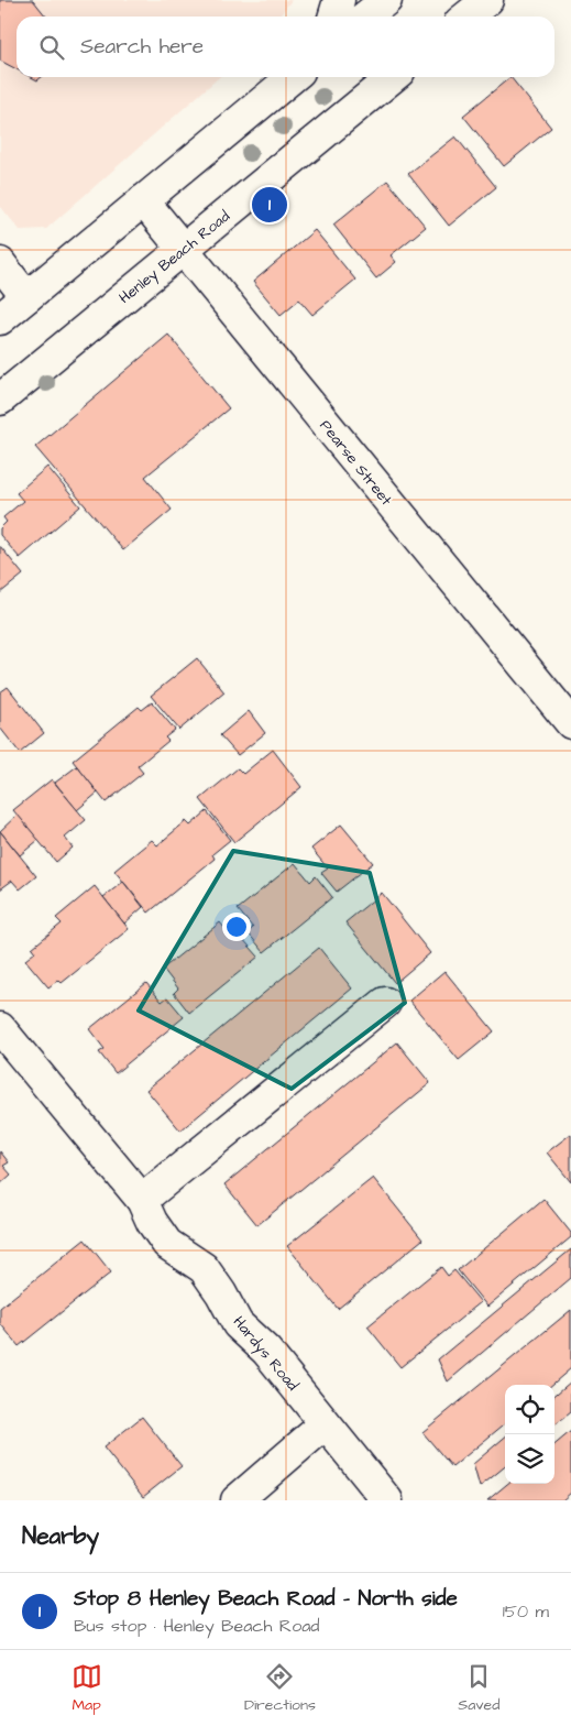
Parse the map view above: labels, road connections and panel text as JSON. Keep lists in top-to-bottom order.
{
  "streets": {
    "street": ["Henley Beach Road", "Pearse Street", "Hardys Road"]
  },
  "crossings": [
    ["Henley Beach Road", "Pearse Street"]
  ],
  "page": {
    "search": "Search here",
    "pins": "1",
    "heading": "Nearby",
    "list": [
      {
        "mark": "1",
        "name": "Stop 8 Henley Beach Road - North side",
        "note": "Bus stop · Henley Beach Road",
        "value": "150 m"
      }
    ],
    "nav": ["Map", "Directions", "Saved"]
  }
}
